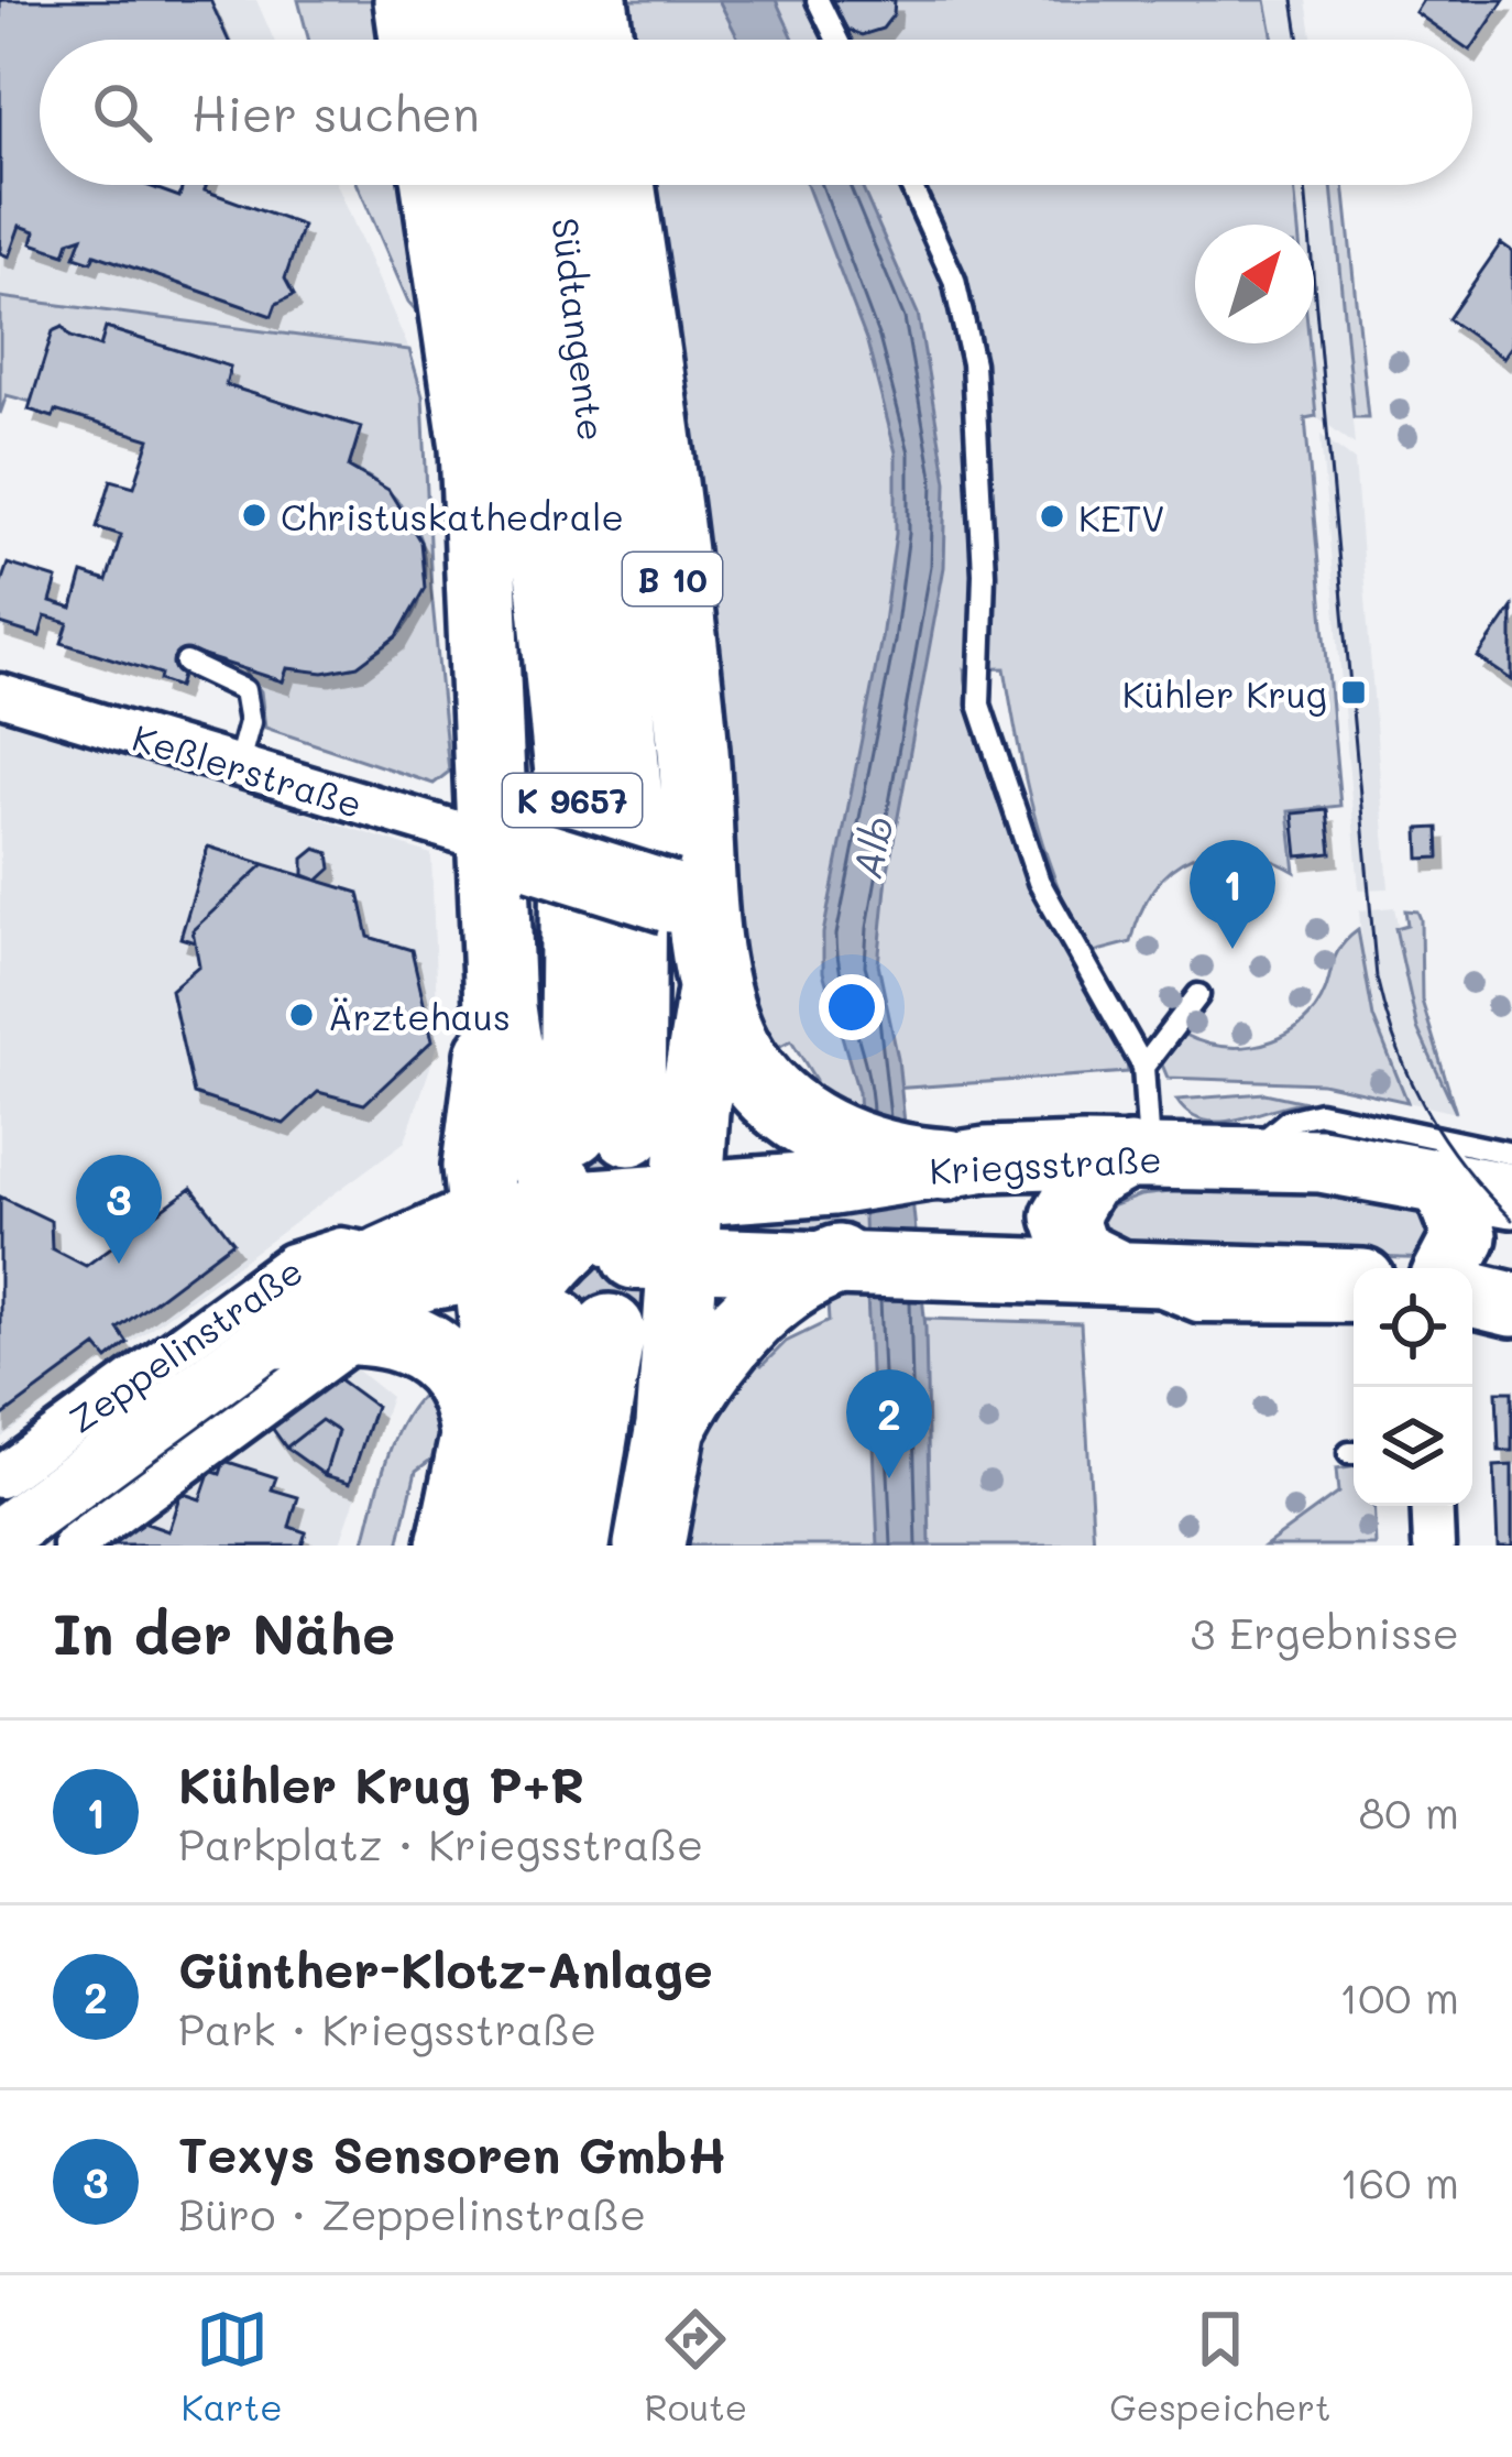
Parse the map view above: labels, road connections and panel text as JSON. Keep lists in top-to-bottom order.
{
  "streets": {
    "highway": ["Südtangente", "B 10", "K 9657"],
    "main road": ["Kriegsstraße"],
    "street": ["Keßlerstraße", "Zeppelinstraße"]
  },
  "crossings": [
    ["Südtangente", "B 10"],
    ["Südtangente", "Zeppelinstraße"],
    ["B 10", "Kriegsstraße"],
    ["B 10", "Zeppelinstraße"]
  ],
  "water": ["Alb"],
  "places": {
    "other": ["Christuskathedrale", "KETV", "Ärztehaus"],
    "transit": ["Kühler Krug"]
  },
  "north": "top right",
  "page": {
    "search": "Hier suchen",
    "pins": ["1", "3", "2"],
    "heading": ["In der Nähe", "3 Ergebnisse"],
    "list": [
      {
        "mark": "1",
        "name": "Kühler Krug P+R",
        "note": "Parkplatz · Kriegsstraße",
        "value": "80 m"
      },
      {
        "mark": "2",
        "name": "Günther-Klotz-Anlage",
        "note": "Park · Kriegsstraße",
        "value": "100 m"
      },
      {
        "mark": "3",
        "name": "Texys Sensoren GmbH",
        "note": "Büro · Zeppelinstraße",
        "value": "160 m"
      }
    ],
    "nav": ["Karte", "Route", "Gespeichert"]
  }
}
